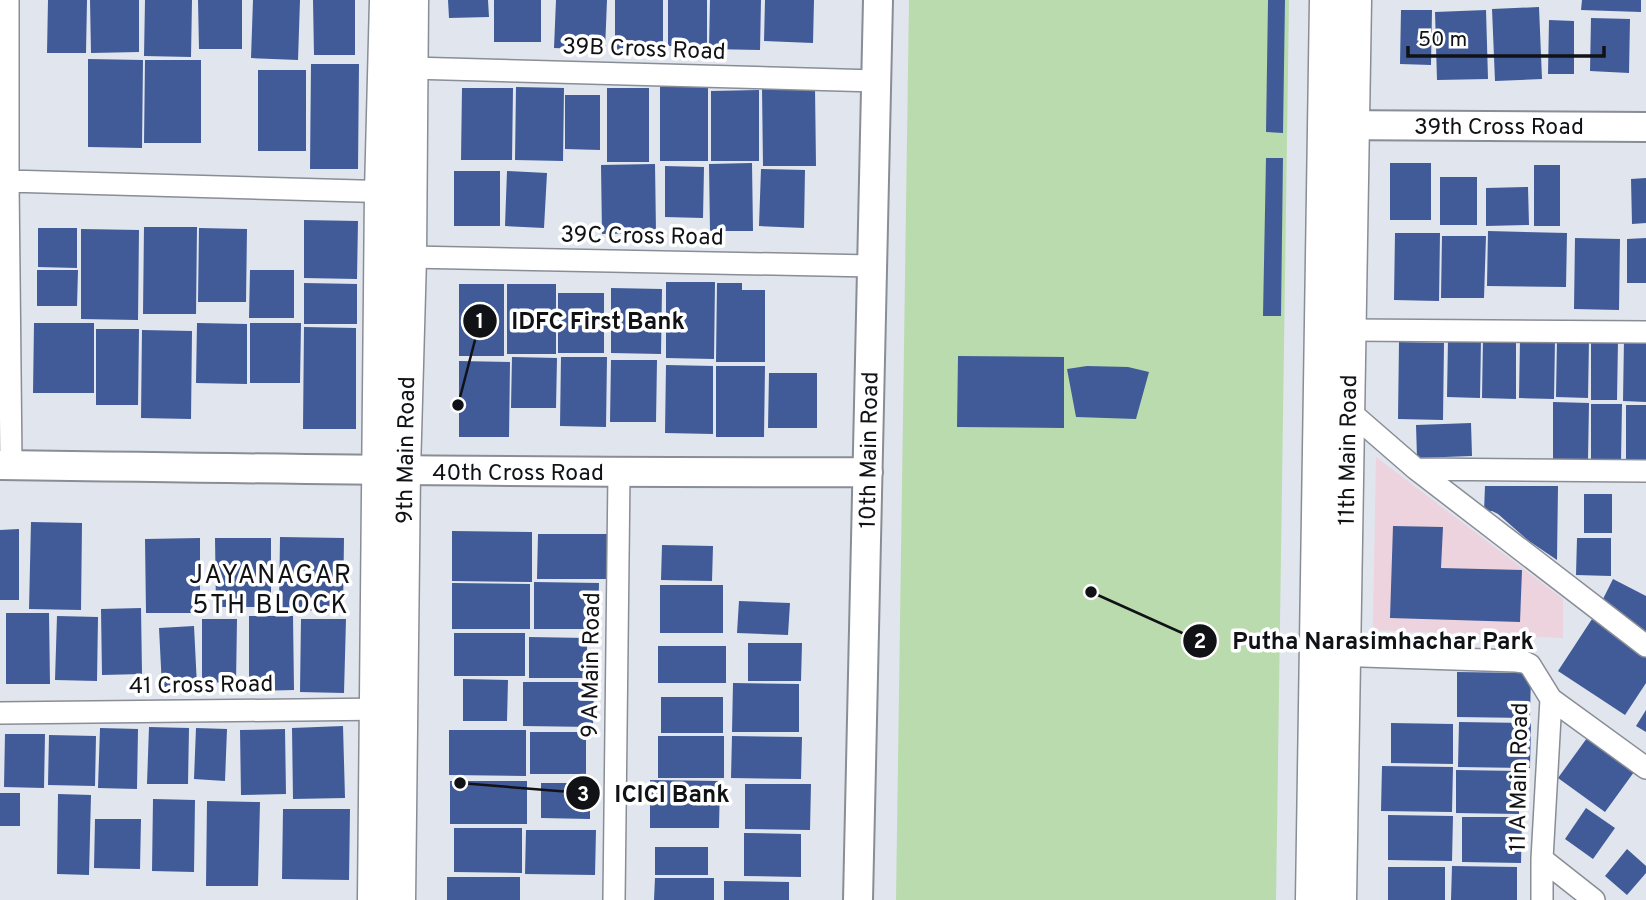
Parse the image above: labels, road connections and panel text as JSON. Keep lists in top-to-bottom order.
{
  "streets": {
    "main road": ["9th Main Road", "11th Main Road"],
    "street": [
      "39B Cross Road",
      "39th Cross Road",
      "39C Cross Road",
      "10th Main Road",
      "40th Cross Road",
      "9 A Main Road",
      "41 Cross Road",
      "11 A Main Road"
    ]
  },
  "crossings": [
    ["39B Cross Road", "9th Main Road"],
    ["39B Cross Road", "10th Main Road"],
    ["39th Cross Road", "11th Main Road"],
    ["39C Cross Road", "9th Main Road"],
    ["39C Cross Road", "10th Main Road"],
    ["9th Main Road", "40th Cross Road"],
    ["9th Main Road", "41 Cross Road"],
    ["10th Main Road", "40th Cross Road"],
    ["11th Main Road", "11 A Main Road"],
    ["40th Cross Road", "9 A Main Road"]
  ],
  "districts": ["JAYANAGAR 5TH BLOCK"],
  "places": ["IDFC First Bank", "Putha Narasimhachar Park", "ICICI Bank"],
  "scale_bar": "50 m"
}
